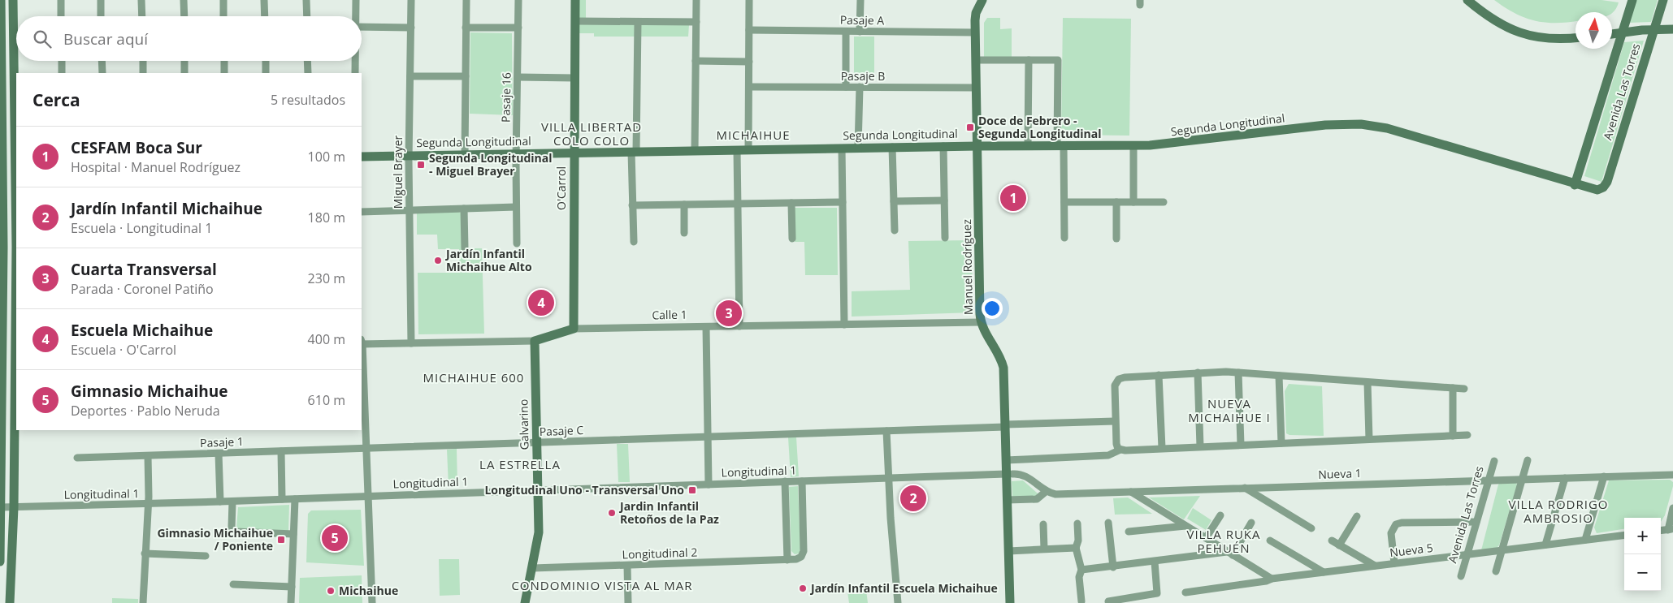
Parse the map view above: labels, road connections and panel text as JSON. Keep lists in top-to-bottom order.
{
  "streets": {
    "street": [
      "Pasaje A",
      "Pasaje B",
      "Avenida Las Torres",
      "Pasaje 16",
      "Segunda Longitudinal",
      "Miguel Brayer",
      "O'Carrol",
      "Manuel Rodríguez",
      "Calle 1",
      "Galvarino",
      "Pasaje C",
      "Pasaje 1",
      "Longitudinal 1",
      "Nueva 1",
      "Nueva 5",
      "Longitudinal 2"
    ]
  },
  "crossings": [
    ["Pasaje A", "Manuel Rodríguez"],
    ["Pasaje B", "Manuel Rodríguez"],
    ["Avenida Las Torres", "Segunda Longitudinal"],
    ["Avenida Las Torres", "Nueva 1"],
    ["Avenida Las Torres", "Nueva 5"],
    ["Pasaje 16", "Segunda Longitudinal"],
    ["Segunda Longitudinal", "Miguel Brayer"],
    ["Segunda Longitudinal", "O'Carrol"],
    ["Segunda Longitudinal", "Manuel Rodríguez"],
    ["Miguel Brayer", "Calle 1"],
    ["O'Carrol", "Calle 1"],
    ["Manuel Rodríguez", "Calle 1"],
    ["Manuel Rodríguez", "Longitudinal 1"],
    ["Calle 1", "Galvarino"],
    ["Galvarino", "Pasaje C"],
    ["Galvarino", "Longitudinal 1"],
    ["Galvarino", "Longitudinal 2"],
    ["Pasaje C", "Pasaje 1"],
    ["Longitudinal 1", "Longitudinal 2"]
  ],
  "districts": [
    "VILLA LIBERTAD COLO COLO",
    "MICHAIHUE",
    "MICHAIHUE 600",
    "NUEVA MICHAIHUE I",
    "LA ESTRELLA",
    "VILLA RODRIGO AMBROSIO",
    "VILLA RUKA PEHUÉN",
    "CONDOMINIO VISTA AL MAR"
  ],
  "places": {
    "transit": [
      "Doce de Febrero - Segunda Longitudinal",
      "Segunda Longitudinal - Miguel Brayer",
      "Longitudinal Uno - Transversal Uno",
      "Gimnasio Michaihue / Poniente"
    ],
    "other": [
      "Jardín Infantil Michaihue Alto",
      "Jardin Infantil Retoños de la Paz",
      "Jardín Infantil Escuela Michaihue",
      "Michaihue"
    ]
  },
  "north": "top",
  "page": {
    "search": "Buscar aquí",
    "heading": ["Cerca", "5 resultados"],
    "list": [
      {
        "mark": "1",
        "name": "CESFAM Boca Sur",
        "note": "Hospital · Manuel Rodríguez",
        "value": "100 m"
      },
      {
        "mark": "2",
        "name": "Jardín Infantil Michaihue",
        "note": "Escuela · Longitudinal 1",
        "value": "180 m"
      },
      {
        "mark": "3",
        "name": "Cuarta Transversal",
        "note": "Parada · Coronel Patiño",
        "value": "230 m"
      },
      {
        "mark": "4",
        "name": "Escuela Michaihue",
        "note": "Escuela · O'Carrol",
        "value": "400 m"
      },
      {
        "mark": "5",
        "name": "Gimnasio Michaihue",
        "note": "Deportes · Pablo Neruda",
        "value": "610 m"
      }
    ],
    "pins": [
      "1",
      "4",
      "3",
      "2",
      "5"
    ],
    "map_buttons": ["+", "−"]
  }
}
